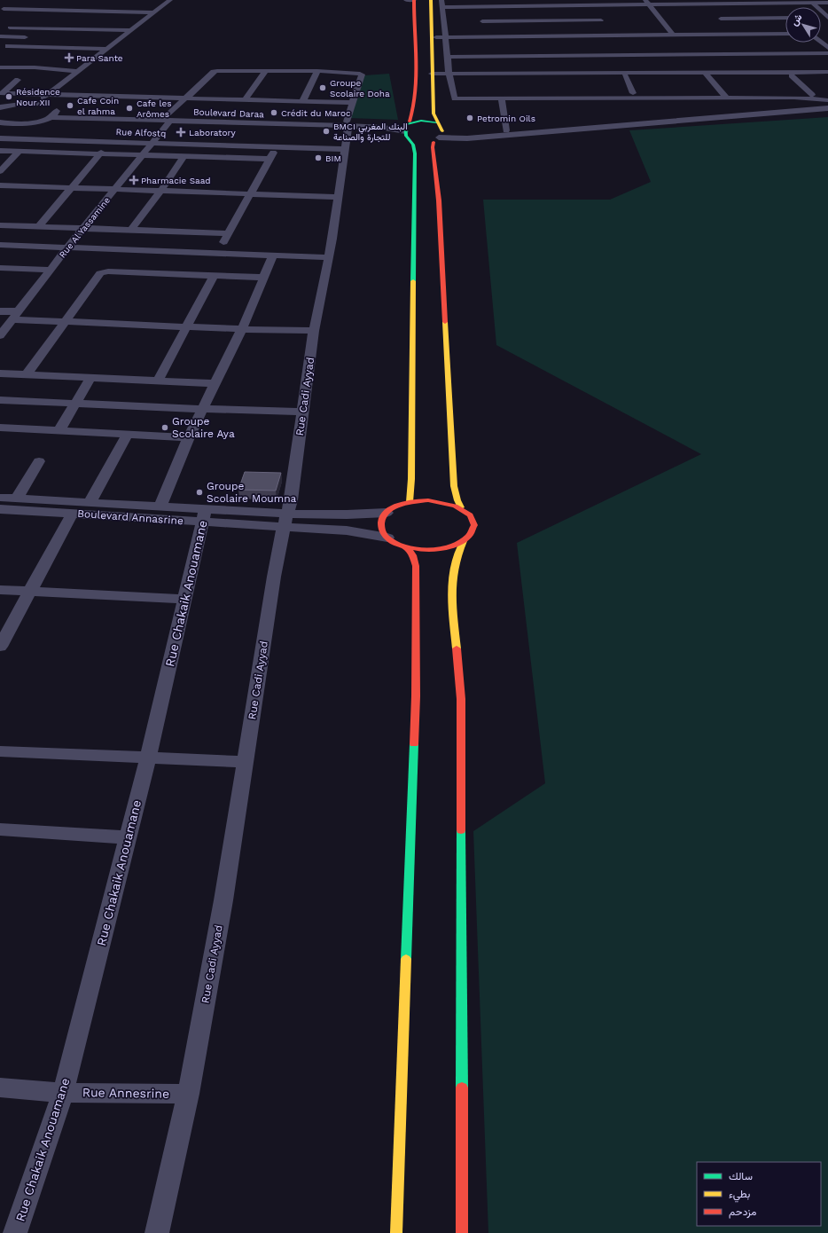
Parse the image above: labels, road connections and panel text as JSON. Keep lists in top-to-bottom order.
{
  "streets": {
    "street": [
      "Boulevard Daraa",
      "Rue Alfostq",
      "Rue Al Yassamine",
      "Rue Cadi Ayyad",
      "Boulevard Annasrine",
      "Rue Chakaik Anouamane",
      "Rue Annesrine"
    ]
  },
  "crossings": [
    ["Boulevard Daraa", "Rue Al Yassamine"],
    ["Boulevard Daraa", "Rue Cadi Ayyad"],
    ["Rue Alfostq", "Rue Al Yassamine"],
    ["Rue Alfostq", "Rue Cadi Ayyad"],
    ["Rue Al Yassamine", "Rue Cadi Ayyad"],
    ["Rue Cadi Ayyad", "Boulevard Annasrine"],
    ["Rue Cadi Ayyad", "Rue Annesrine"],
    ["Boulevard Annasrine", "Rue Chakaik Anouamane"],
    ["Rue Chakaik Anouamane", "Rue Annesrine"]
  ],
  "places": {
    "health": ["Para Sante", "Laboratory", "Pharmacie Saad"],
    "other": [
      "Groupe Scolaire Doha",
      "Résidence Nour XII",
      "Cafe Coin el rahma",
      "Cafe les Arômes",
      "Crédit du Maroc",
      "Petromin Oils",
      "BMCI البنك المغربي للتجارة والصناعة",
      "BIM",
      "Groupe Scolaire Aya",
      "Groupe Scolaire Moumna"
    ]
  },
  "legend": ["سالك", "بطيء", "مزدحم"],
  "north": "top left"
}
